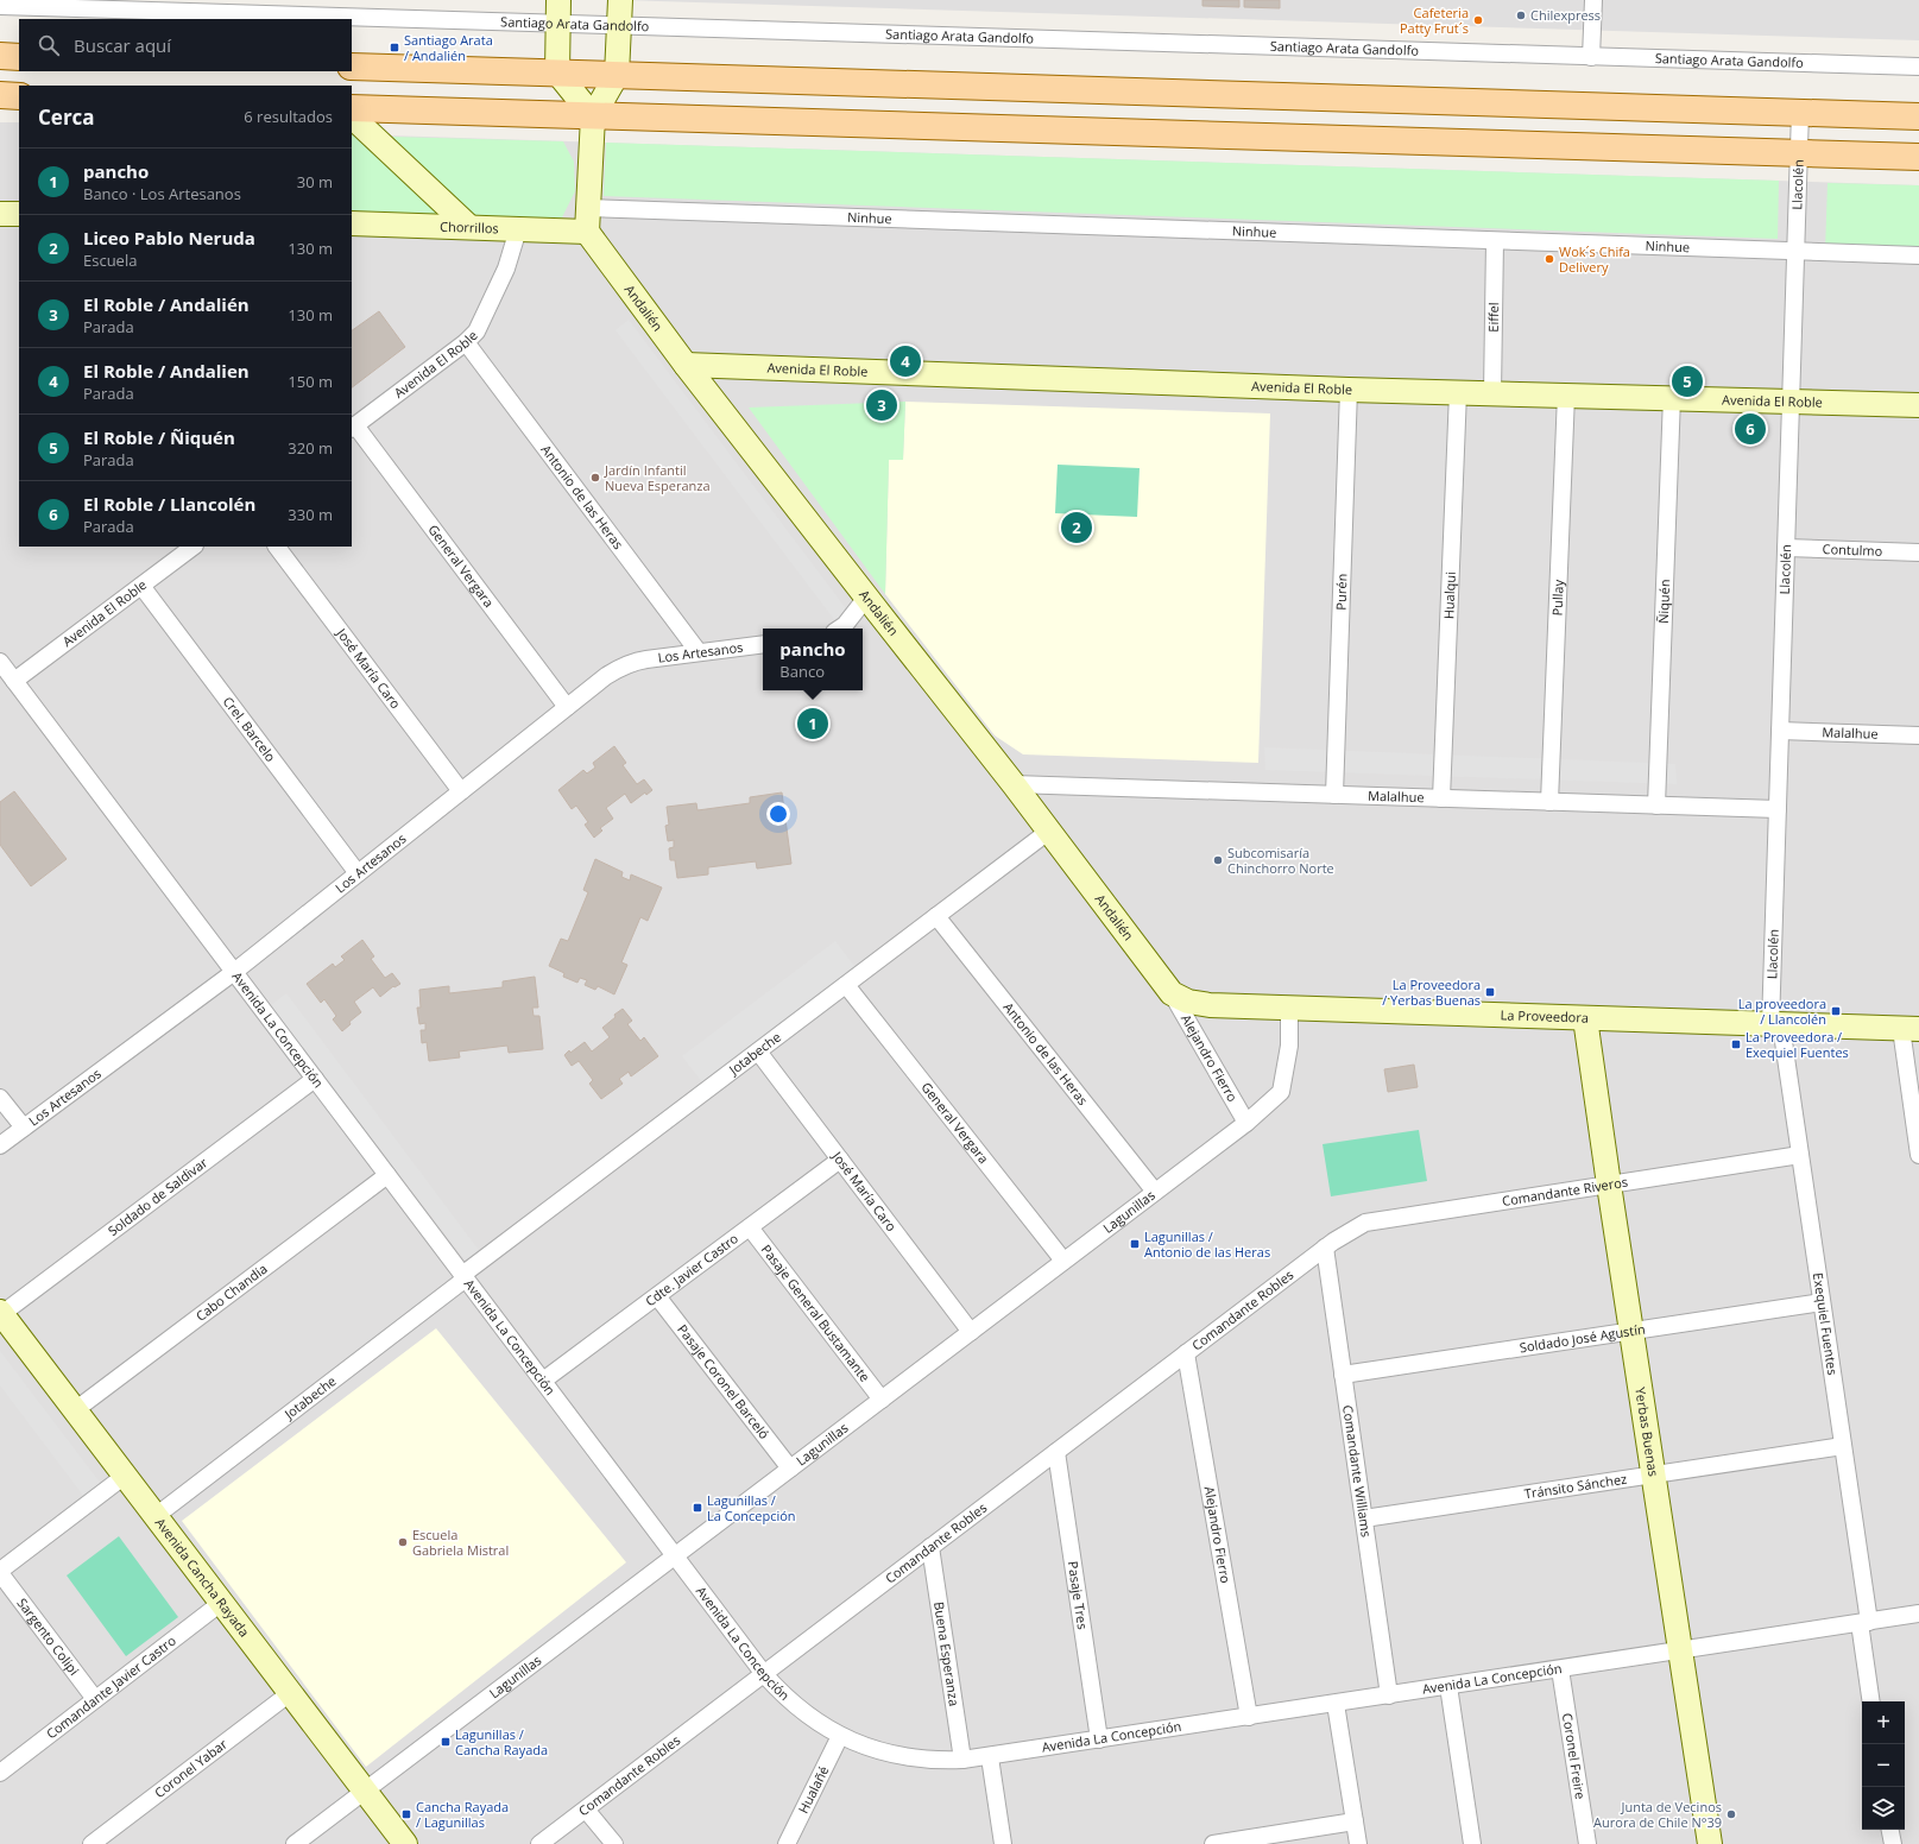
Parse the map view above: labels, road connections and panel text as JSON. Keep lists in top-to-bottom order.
{
  "streets": {
    "street": [
      "Santiago Arata Gandolfo",
      "Llacolén",
      "Ninhue",
      "Chorrillos",
      "Andalién",
      "Eiffel",
      "Avenida El Roble",
      "Antonio de las Heras",
      "Contulmo",
      "General Vergara",
      "Purén",
      "Hualqui",
      "Pullay",
      "Ñiquén",
      "Los Artesanos",
      "José María Caro",
      "Crel. Barcelo",
      "Malalhue",
      "La Proveedora",
      "Avenida La Concepción",
      "Jotabeche",
      "Alejandro Fierro",
      "Comandante Riveros",
      "Soldado de Saldivar",
      "Lagunillas",
      "Cdte. Javier Castro",
      "Cabo Chandia",
      "Comandante Robles",
      "Pasaje General Bustamante",
      "Exequiel Fuentes",
      "Soldado José Agustín",
      "Pasaje Coronel Barceló",
      "Yerbas Buenas",
      "Comandante Williams",
      "Tránsito Sánchez",
      "Avenida Cancha Rayada",
      "Pasaje Tres",
      "Sargento Colipi",
      "Buena Esperanza",
      "Comandante Javier Castro",
      "Coronel Freire",
      "Coronel Yabar",
      "Hualañé"
    ]
  },
  "crossings": [
    ["Llacolén", "Ninhue"],
    ["Llacolén", "Avenida El Roble"],
    ["Llacolén", "Contulmo"],
    ["Llacolén", "Malalhue"],
    ["Llacolén", "La Proveedora"],
    ["Llacolén", "Exequiel Fuentes"],
    ["Ninhue", "Eiffel"],
    ["Chorrillos", "Andalién"],
    ["Chorrillos", "Avenida El Roble"],
    ["Andalién", "Avenida El Roble"],
    ["Andalién", "Malalhue"],
    ["Andalién", "La Proveedora"],
    ["Andalién", "Jotabeche"],
    ["Andalién", "Alejandro Fierro"],
    ["Eiffel", "Avenida El Roble"],
    ["Avenida El Roble", "Antonio de las Heras"],
    ["Avenida El Roble", "General Vergara"],
    ["Avenida El Roble", "Purén"],
    ["Avenida El Roble", "Hualqui"],
    ["Avenida El Roble", "Pullay"],
    ["Avenida El Roble", "Ñiquén"],
    ["Avenida El Roble", "Crel. Barcelo"],
    ["Avenida El Roble", "Avenida La Concepción"],
    ["Antonio de las Heras", "Los Artesanos"],
    ["Antonio de las Heras", "Jotabeche"],
    ["Antonio de las Heras", "Lagunillas"],
    ["General Vergara", "Los Artesanos"],
    ["General Vergara", "Jotabeche"],
    ["General Vergara", "Lagunillas"],
    ["Purén", "Malalhue"],
    ["Hualqui", "Malalhue"],
    ["Pullay", "Malalhue"],
    ["Ñiquén", "Malalhue"],
    ["Los Artesanos", "José María Caro"],
    ["Los Artesanos", "Crel. Barcelo"],
    ["Los Artesanos", "Avenida La Concepción"],
    ["José María Caro", "Jotabeche"],
    ["José María Caro", "Lagunillas"],
    ["José María Caro", "Cdte. Javier Castro"],
    ["La Proveedora", "Alejandro Fierro"],
    ["La Proveedora", "Lagunillas"],
    ["La Proveedora", "Exequiel Fuentes"],
    ["La Proveedora", "Yerbas Buenas"],
    ["Avenida La Concepción", "Jotabeche"],
    ["Avenida La Concepción", "Alejandro Fierro"],
    ["Avenida La Concepción", "Soldado de Saldivar"],
    ["Avenida La Concepción", "Lagunillas"],
    ["Avenida La Concepción", "Cdte. Javier Castro"],
    ["Avenida La Concepción", "Cabo Chandia"],
    ["Avenida La Concepción", "Comandante Robles"],
    ["Avenida La Concepción", "Exequiel Fuentes"],
    ["Avenida La Concepción", "Yerbas Buenas"],
    ["Avenida La Concepción", "Comandante Williams"],
    ["Avenida La Concepción", "Pasaje Tres"],
    ["Avenida La Concepción", "Buena Esperanza"],
    ["Avenida La Concepción", "Coronel Freire"],
    ["Avenida La Concepción", "Hualañé"],
    ["Jotabeche", "Avenida Cancha Rayada"],
    ["Alejandro Fierro", "Lagunillas"],
    ["Alejandro Fierro", "Comandante Robles"],
    ["Comandante Riveros", "Comandante Robles"],
    ["Comandante Riveros", "Exequiel Fuentes"],
    ["Comandante Riveros", "Yerbas Buenas"],
    ["Comandante Riveros", "Comandante Williams"],
    ["Soldado de Saldivar", "Avenida Cancha Rayada"],
    ["Lagunillas", "Pasaje General Bustamante"],
    ["Lagunillas", "Pasaje Coronel Barceló"],
    ["Lagunillas", "Avenida Cancha Rayada"],
    ["Cdte. Javier Castro", "Pasaje General Bustamante"],
    ["Cdte. Javier Castro", "Pasaje Coronel Barceló"],
    ["Cabo Chandia", "Avenida Cancha Rayada"],
    ["Comandante Robles", "Comandante Williams"],
    ["Comandante Robles", "Pasaje Tres"],
    ["Comandante Robles", "Buena Esperanza"],
    ["Exequiel Fuentes", "Soldado José Agustín"],
    ["Exequiel Fuentes", "Tránsito Sánchez"],
    ["Soldado José Agustín", "Yerbas Buenas"],
    ["Soldado José Agustín", "Comandante Williams"],
    ["Yerbas Buenas", "Tránsito Sánchez"],
    ["Comandante Williams", "Tránsito Sánchez"],
    ["Avenida Cancha Rayada", "Comandante Javier Castro"],
    ["Avenida Cancha Rayada", "Coronel Yabar"],
    ["Sargento Colipi", "Comandante Javier Castro"]
  ],
  "places": {
    "other": [
      "Chilexpress",
      "Cafeteria Patty Frut´s",
      "Wok´s Chifa Delivery",
      "Jardín Infantil Nueva Esperanza",
      "Subcomisaría Chinchorro Norte",
      "Escuela Gabriela Mistral",
      "Junta de Vecinos Aurora de Chile N°39"
    ],
    "transit": [
      "Santiago Arata / Andalién",
      "La Proveedora / Yerbas Buenas",
      "La proveedora / Llancolén",
      "La Proveedora / Exequiel Fuentes",
      "Lagunillas / Antonio de las Heras",
      "Lagunillas / La Concepción",
      "Lagunillas / Cancha Rayada",
      "Cancha Rayada / Lagunillas"
    ]
  },
  "page": {
    "search": "Buscar aquí",
    "heading": ["Cerca", "6 resultados"],
    "list": [
      {
        "mark": "1",
        "name": "pancho",
        "note": "Banco · Los Artesanos",
        "value": "30 m"
      },
      {
        "mark": "2",
        "name": "Liceo Pablo Neruda",
        "note": "Escuela",
        "value": "130 m"
      },
      {
        "mark": "3",
        "name": "El Roble / Andalién",
        "note": "Parada",
        "value": "130 m"
      },
      {
        "mark": "4",
        "name": "El Roble / Andalien",
        "note": "Parada",
        "value": "150 m"
      },
      {
        "mark": "5",
        "name": "El Roble / Ñiquén",
        "note": "Parada",
        "value": "320 m"
      },
      {
        "mark": "6",
        "name": "El Roble / Llancolén",
        "note": "Parada",
        "value": "330 m"
      }
    ],
    "pins": [
      "4",
      "5",
      "3",
      "6",
      "2",
      "1"
    ],
    "popup": ["pancho", "Banco"],
    "map_buttons": ["+", "−"]
  }
}
